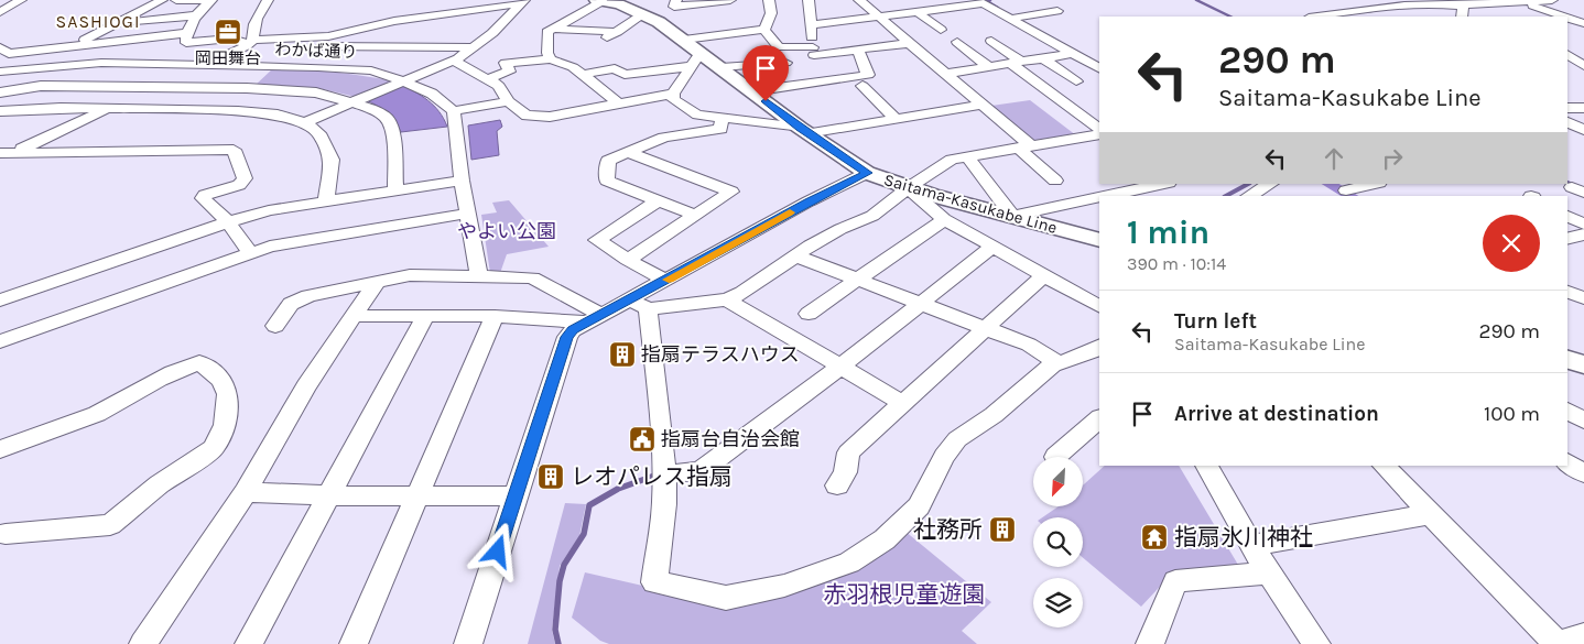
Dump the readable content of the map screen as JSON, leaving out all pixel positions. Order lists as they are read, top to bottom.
{
  "streets": {
    "main road": ["Saitama-Kasukabe Line"],
    "street": ["わかば通り"]
  },
  "districts": ["SASHIOGI"],
  "parks": ["やよい公園", "赤羽根児童遊園"],
  "places": {
    "office": ["岡田舞台"],
    "building": ["指扇テラスハウス", "レオパレス指扇", "社務所"],
    "public building": ["指扇台自治会館"],
    "temple": ["指扇氷川神社"]
  },
  "north": "bottom left",
  "page": {
    "turn": ["290 m", "Saitama-Kasukabe Line"],
    "heading": ["1 min", "390 m · 10:14"],
    "list": [
      {
        "name": "Turn left",
        "note": "Saitama-Kasukabe Line",
        "value": "290 m"
      },
      {
        "name": "Arrive at destination",
        "value": "100 m"
      }
    ]
  }
}
